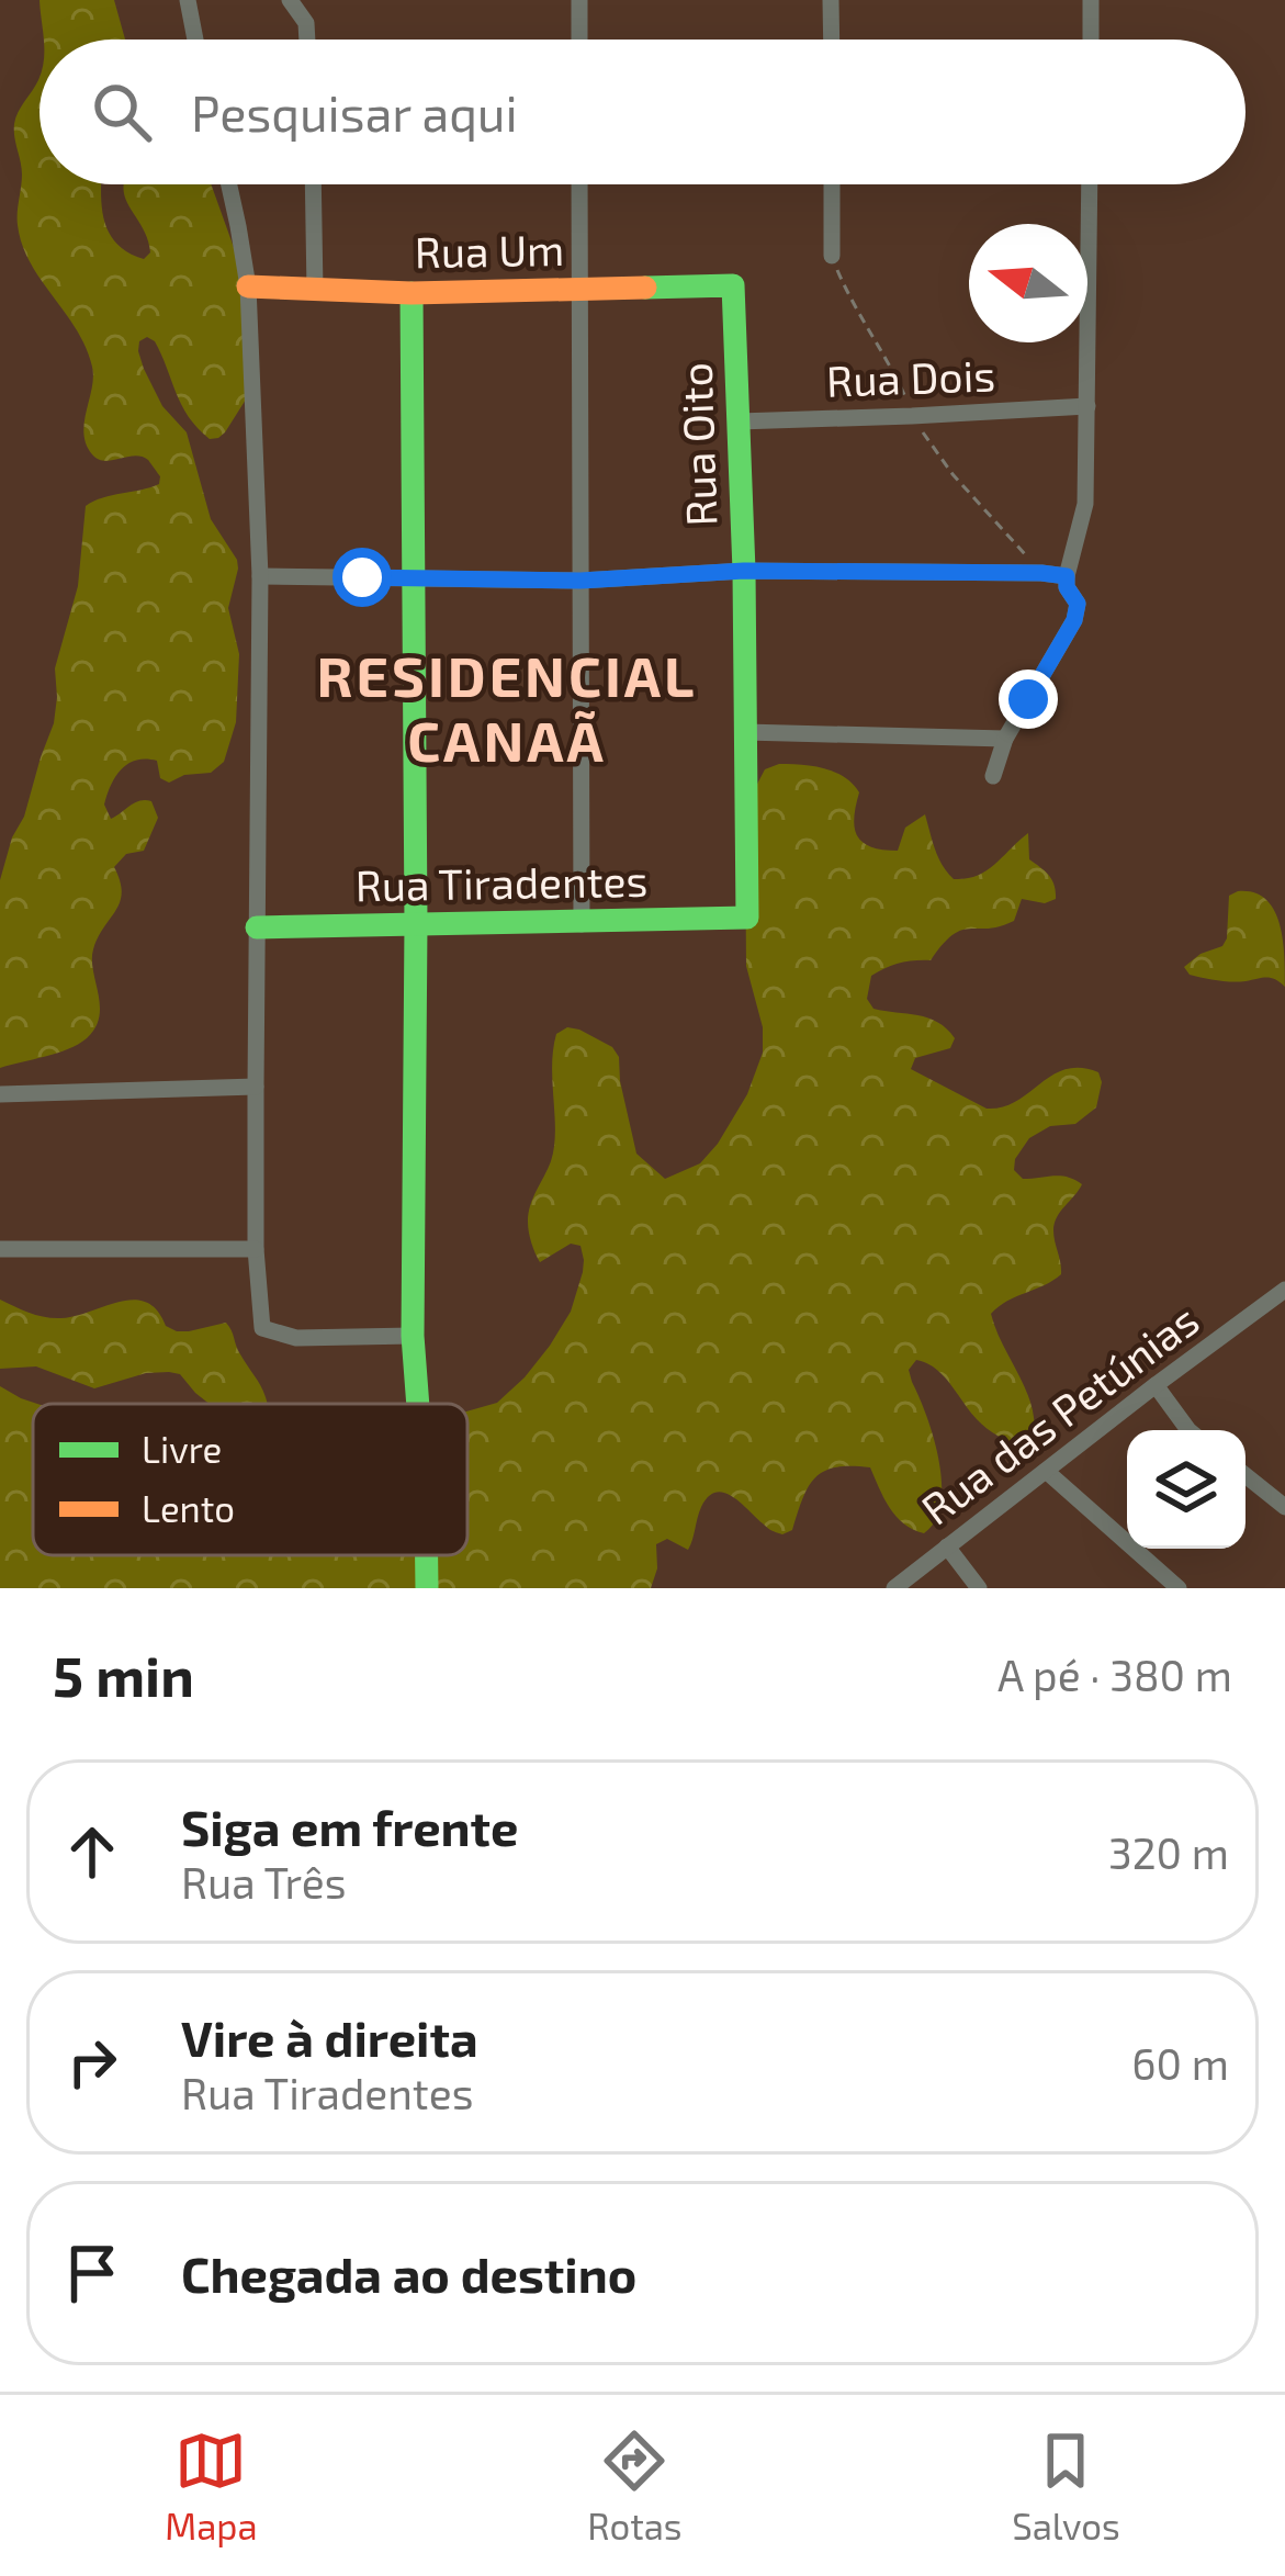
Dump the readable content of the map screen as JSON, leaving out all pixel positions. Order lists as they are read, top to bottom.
{
  "streets": {
    "street": [
      "Rua Um",
      "Rua Dois",
      "Rua Oito",
      "Rua Tiradentes",
      "Rua das Petúnias"
    ]
  },
  "crossings": [
    ["Rua Um", "Rua Oito"],
    ["Rua Dois", "Rua Oito"],
    ["Rua Oito", "Rua Tiradentes"]
  ],
  "districts": ["RESIDENCIAL CANAÃ"],
  "legend": ["Livre", "Lento"],
  "north": "left",
  "page": {
    "search": "Pesquisar aqui",
    "heading": ["5 min", "A pé · 380 m"],
    "list": [
      ["Siga em frente", "Rua Três", "320 m"],
      ["Vire à direita", "Rua Tiradentes", "60 m"],
      "Chegada ao destino"
    ],
    "nav": ["Mapa", "Rotas", "Salvos"]
  }
}
